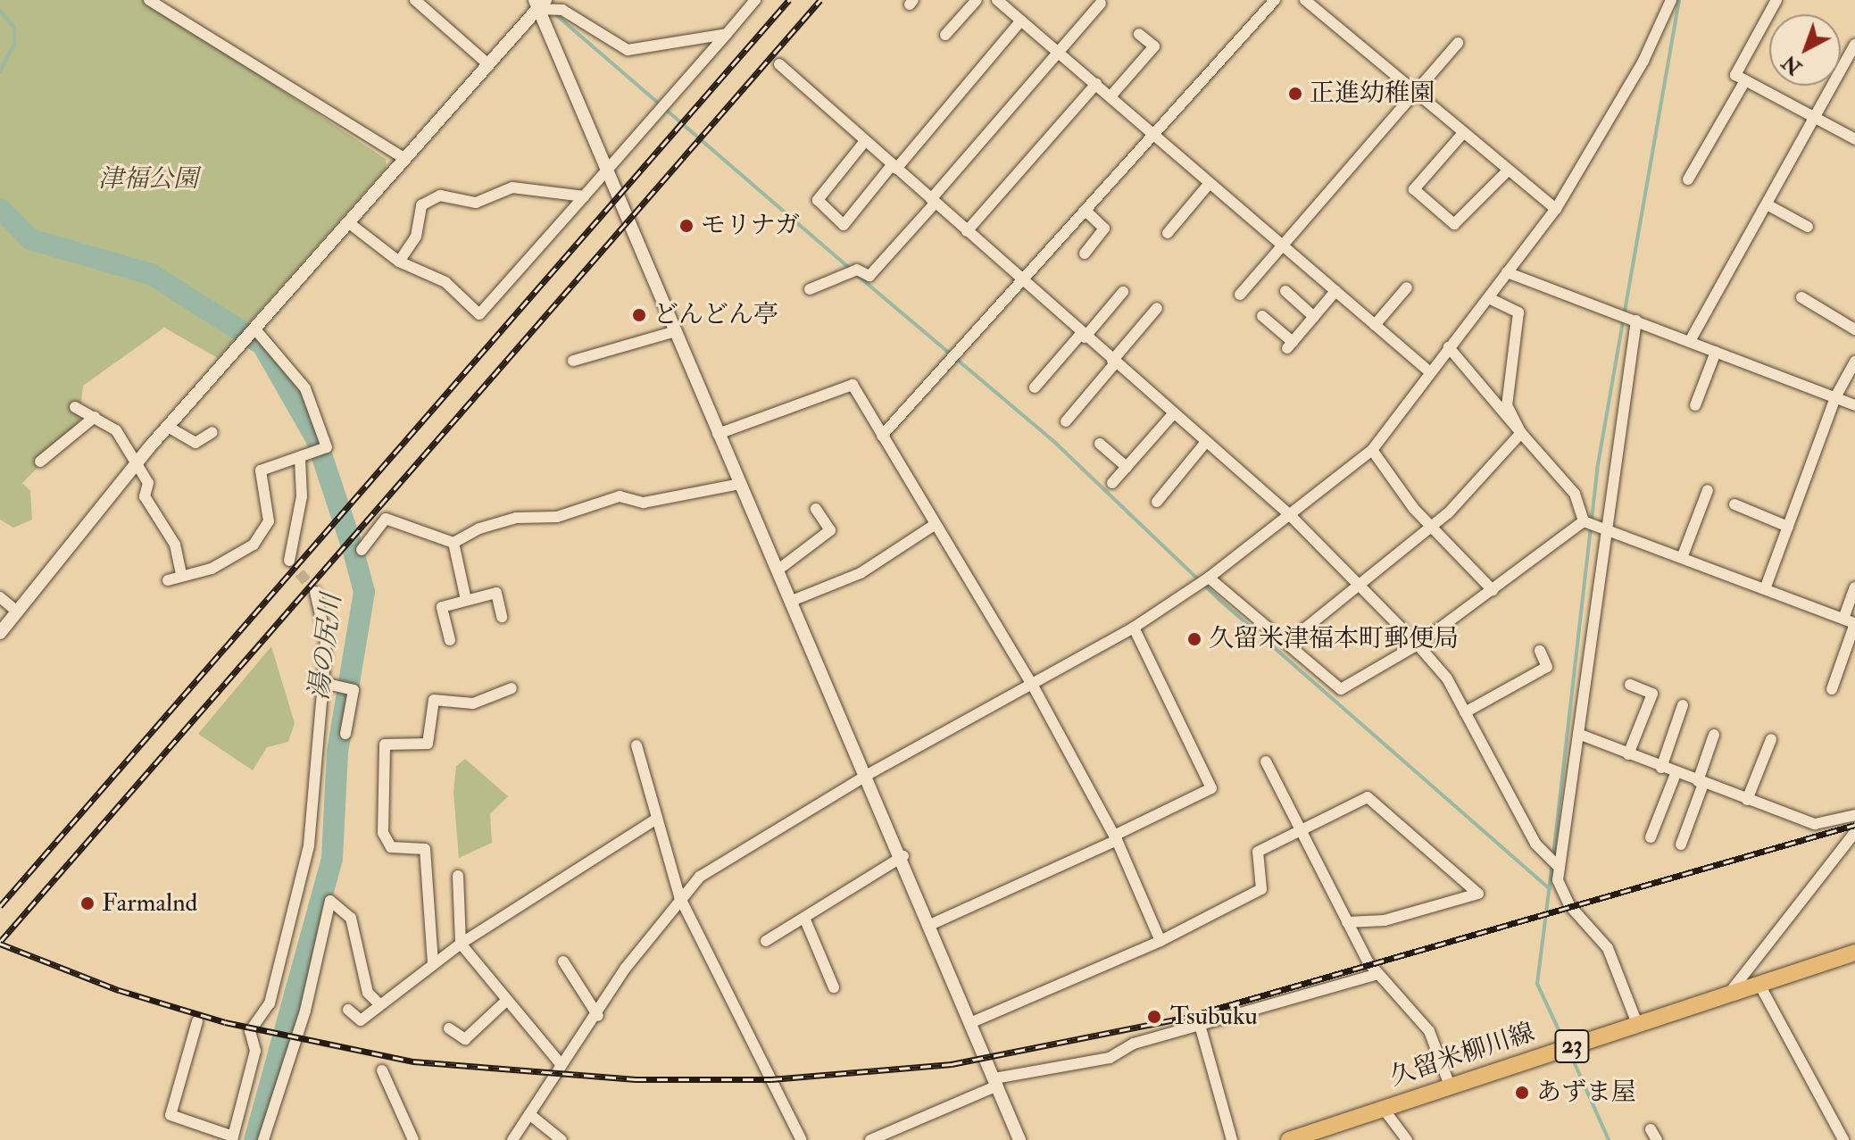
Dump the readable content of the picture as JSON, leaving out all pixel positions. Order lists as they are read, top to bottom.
{
  "streets": {
    "main road": ["23", "久留米柳川線"]
  },
  "water": ["湯の尻川"],
  "parks": ["津福公園"],
  "places": [
    "正進幼稚園",
    "モリナガ",
    "どんどん亭",
    "久留米津福本町郵便局",
    "Farmalnd",
    "Tsubuku",
    "あずま屋"
  ],
  "north": "bottom left"
}
